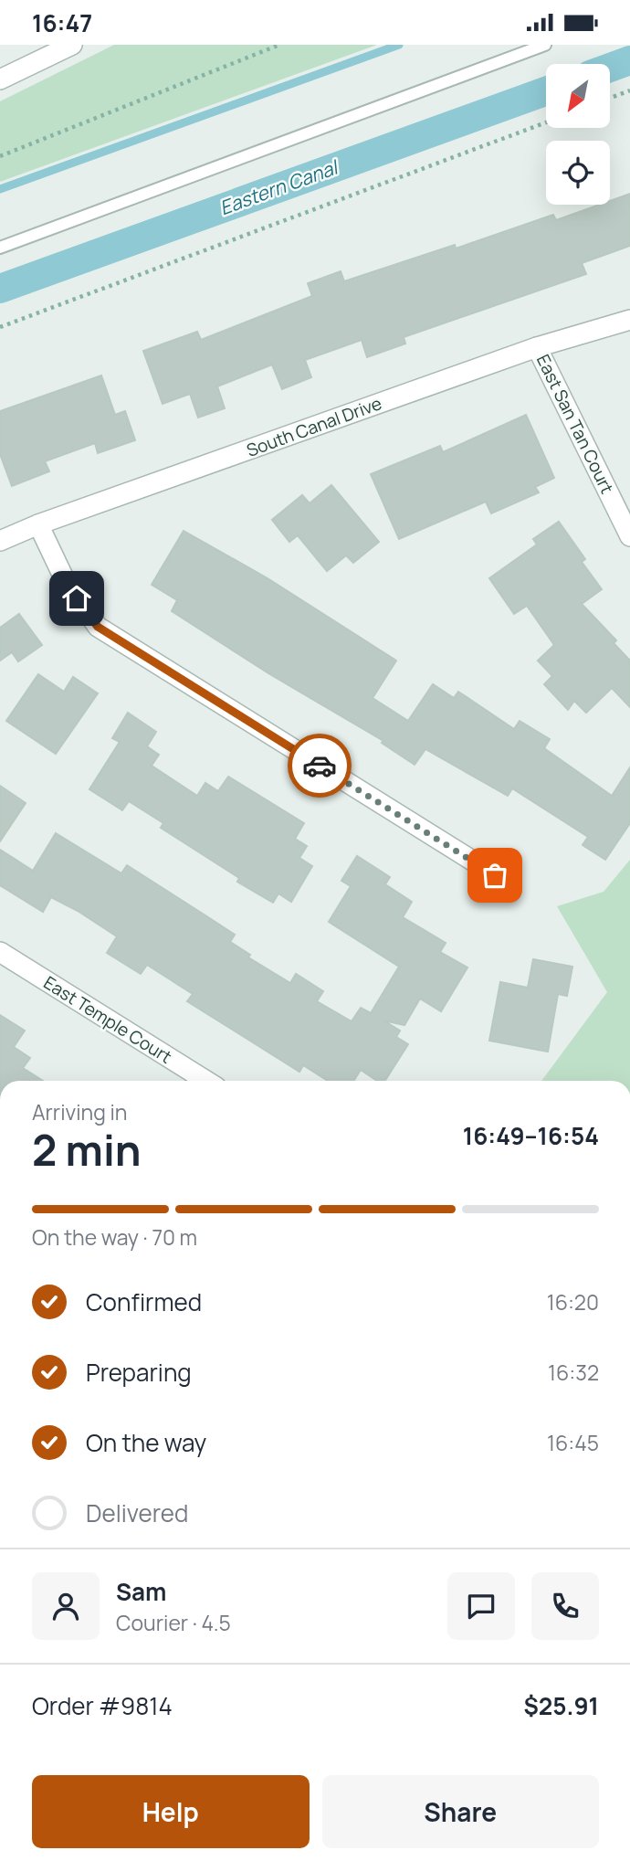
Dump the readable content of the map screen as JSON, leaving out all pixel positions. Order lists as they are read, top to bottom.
{
  "streets": {
    "street": ["East San Tan Court", "South Canal Drive", "East Temple Court"]
  },
  "crossings": [
    ["East San Tan Court", "South Canal Drive"]
  ],
  "water": ["Eastern Canal"],
  "north": "bottom left",
  "page": {
    "status": "16:47",
    "heading": ["2 min", "Arriving in", "16:49–16:54"],
    "panel": [
      "Sam",
      "Courier · 4.5",
      "Order #9814",
      "$25.91"
    ],
    "bar": "On the way · 70 m",
    "list": [
      ["Confirmed", "16:20"],
      ["Preparing", "16:32"],
      ["On the way", "16:45"],
      "Delivered"
    ],
    "buttons": ["Help", "Share"]
  }
}
